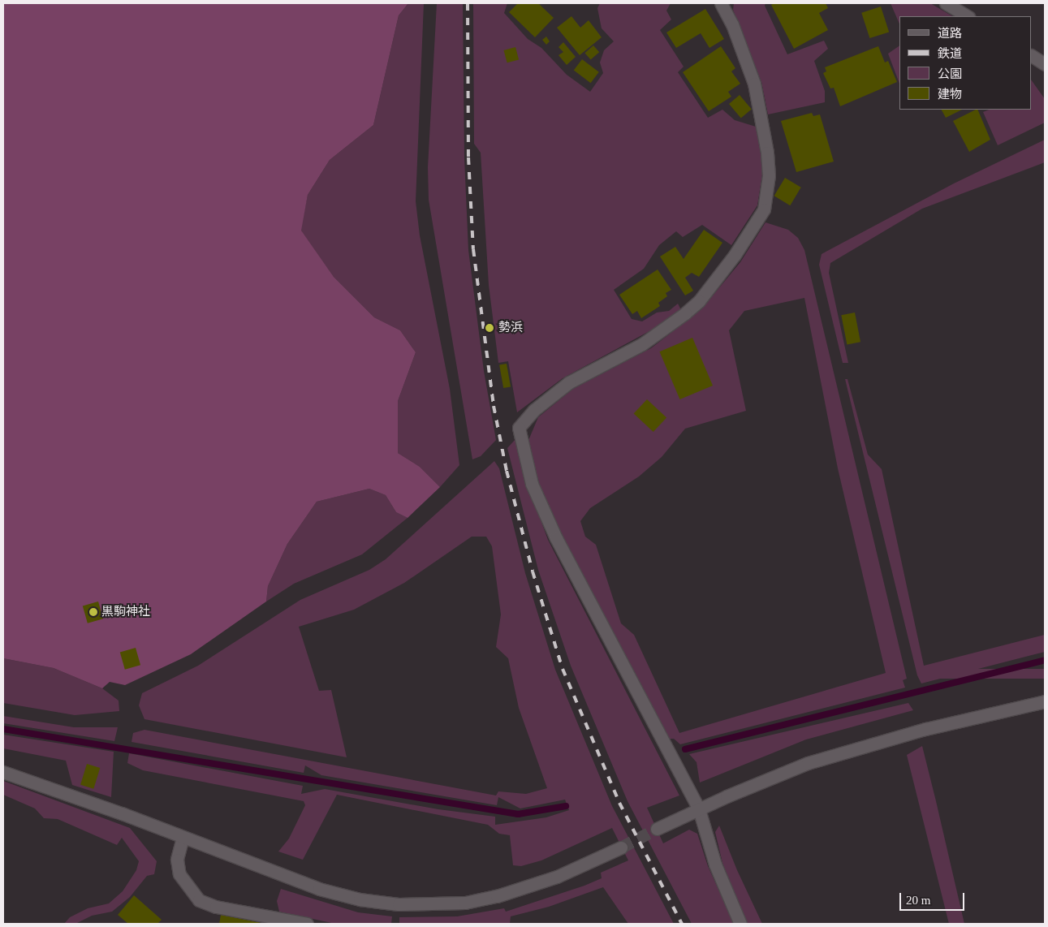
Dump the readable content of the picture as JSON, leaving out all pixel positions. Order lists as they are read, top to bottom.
{
  "places": ["勢浜", "黒駒神社"],
  "legend": [
    "道路",
    "鉄道",
    "公園",
    "建物"
  ],
  "scale_bar": "20 m"
}
